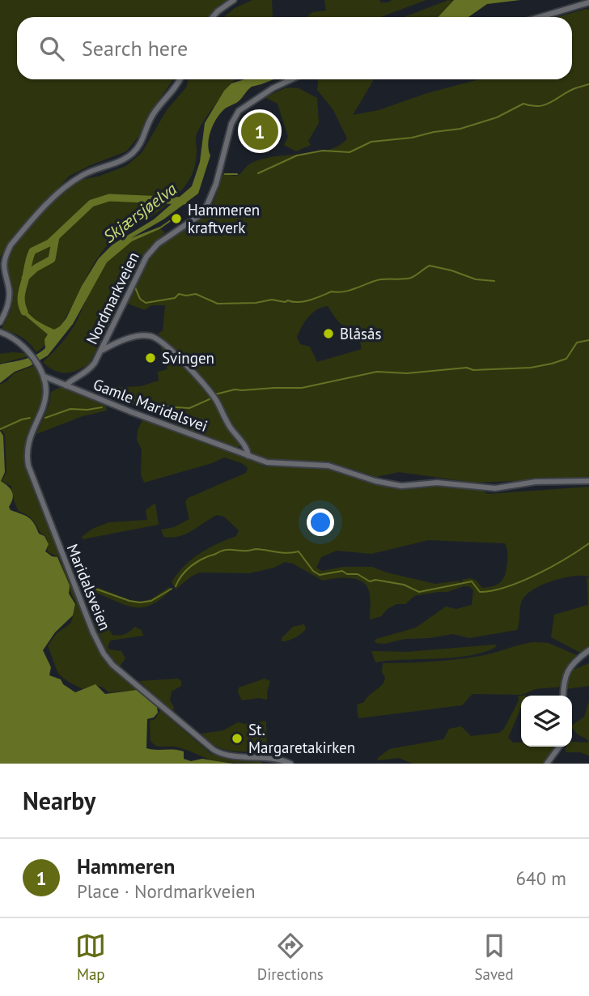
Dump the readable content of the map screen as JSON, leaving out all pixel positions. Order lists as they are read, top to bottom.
{
  "streets": {
    "street": ["Nordmarkveien", "Gamle Maridalsvei", "Maridalsveien"]
  },
  "crossings": [
    ["Nordmarkveien", "Gamle Maridalsvei"],
    ["Gamle Maridalsvei", "Maridalsveien"]
  ],
  "water": ["Skjærsjøelva"],
  "places": [
    "Hammeren kraftverk",
    "Blåsås",
    "Svingen",
    "St. Margaretakirken"
  ],
  "page": {
    "search": "Search here",
    "pins": "1",
    "heading": "Nearby",
    "list": [
      {
        "mark": "1",
        "name": "Hammeren",
        "note": "Place · Nordmarkveien",
        "value": "640 m"
      }
    ],
    "nav": ["Map", "Directions", "Saved"]
  }
}
